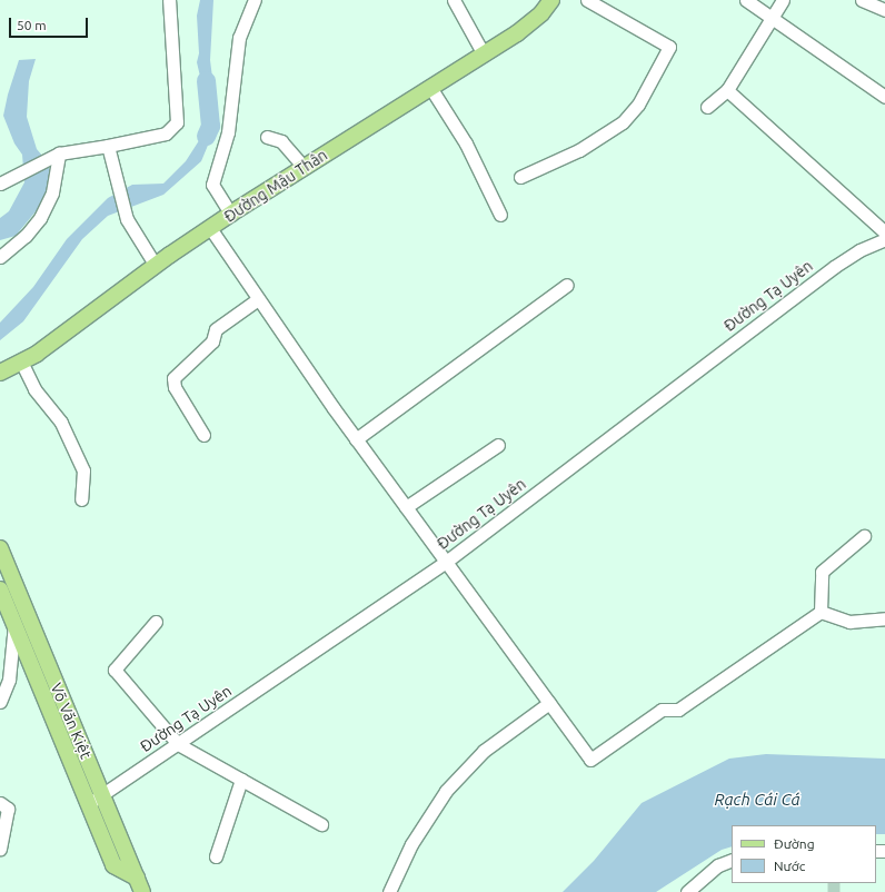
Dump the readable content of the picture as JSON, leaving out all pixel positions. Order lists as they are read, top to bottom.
{
  "streets": {
    "main road": ["Đường Mậu Thân", "Võ Văn Kiệt"],
    "street": ["Đường Tạ Uyên"]
  },
  "crossings": [
    ["Đường Tạ Uyên", "Võ Văn Kiệt"]
  ],
  "water": ["Rạch Cái Cá"],
  "legend": ["Đường", "Nước"],
  "scale_bar": "50 m"
}
